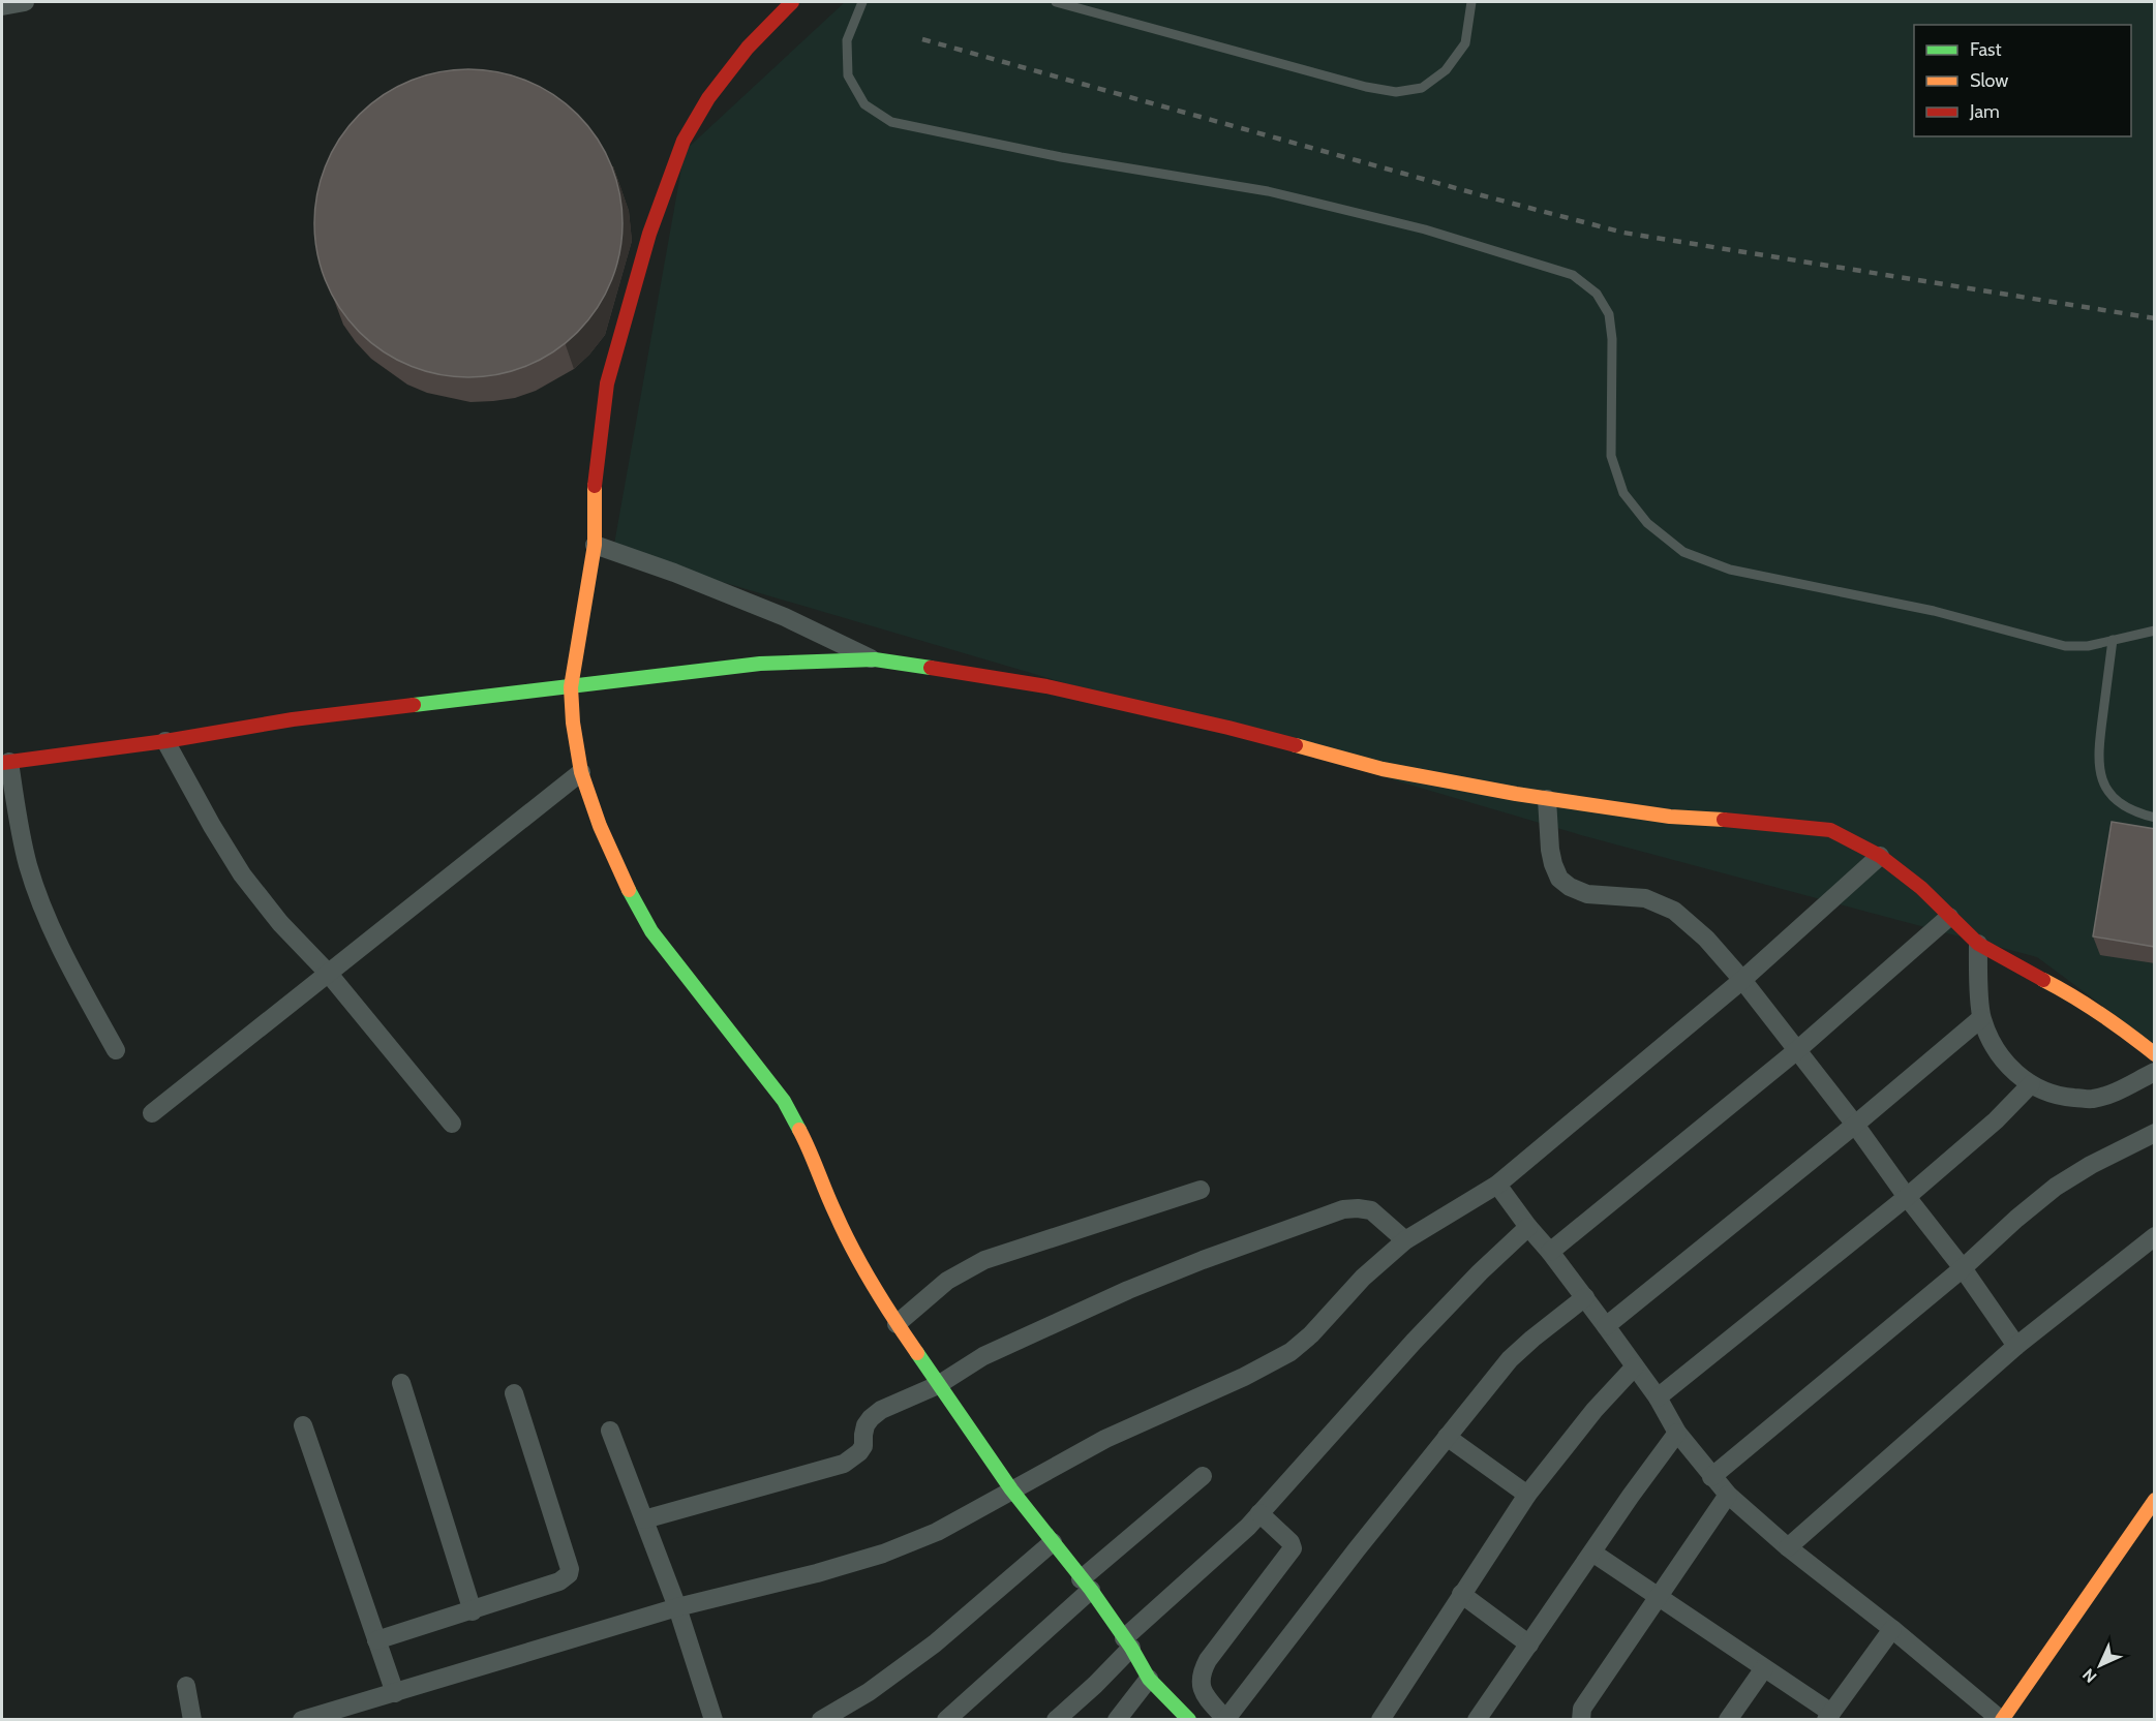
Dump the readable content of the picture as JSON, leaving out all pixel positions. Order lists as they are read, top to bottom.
{
  "legend": ["Fast", "Slow", "Jam"],
  "north": "bottom left"
}
